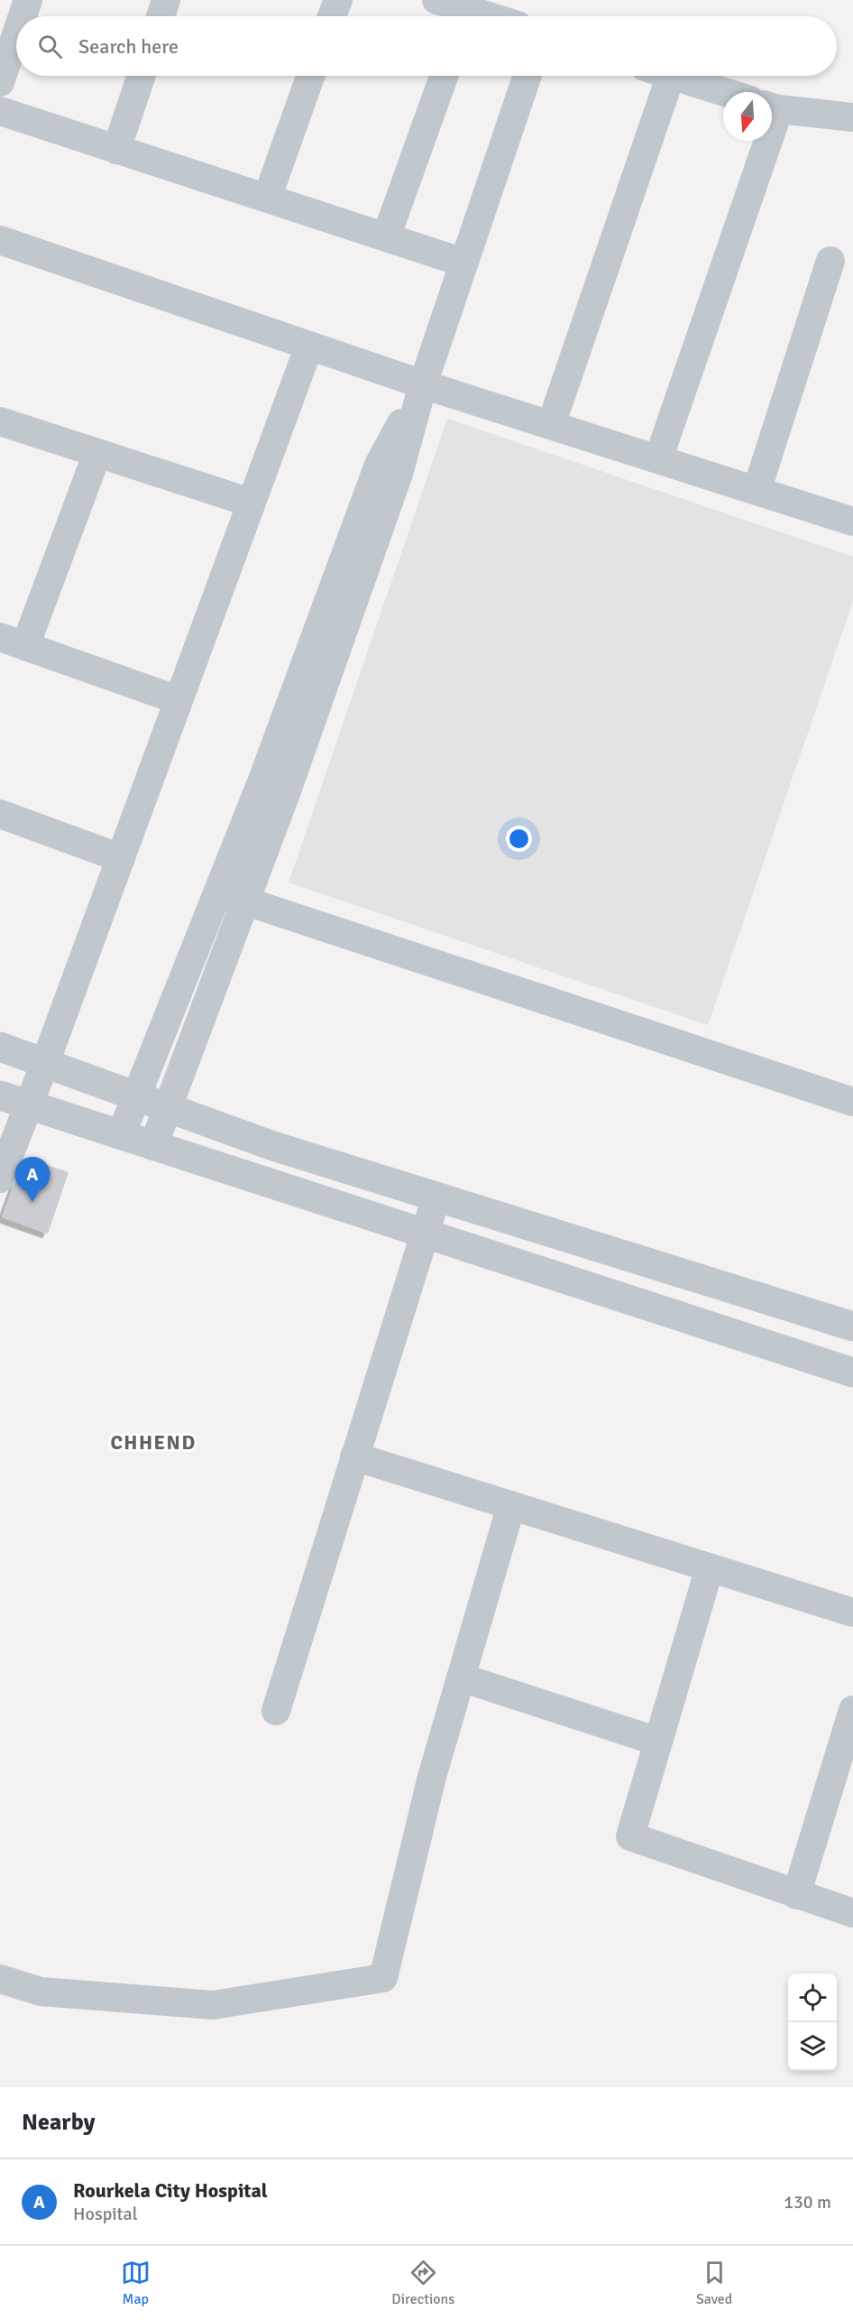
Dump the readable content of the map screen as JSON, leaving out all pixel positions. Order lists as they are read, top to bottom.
{
  "districts": ["CHHEND"],
  "north": "bottom",
  "page": {
    "search": "Search here",
    "pins": "A",
    "heading": "Nearby",
    "list": [
      {
        "mark": "A",
        "name": "Rourkela City Hospital",
        "note": "Hospital",
        "value": "130 m"
      }
    ],
    "nav": ["Map", "Directions", "Saved"]
  }
}
